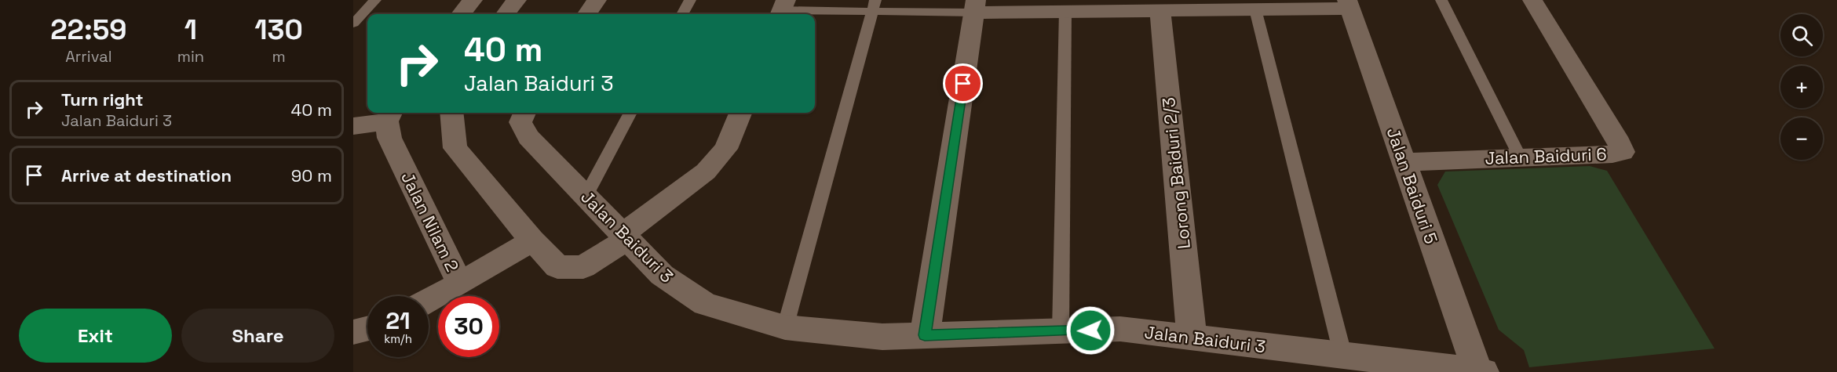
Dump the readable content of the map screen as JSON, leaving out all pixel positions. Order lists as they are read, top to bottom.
{
  "streets": {
    "street": [
      "Jalan Baiduri 6",
      "Lorong Baiduri 2/3",
      "Jalan Baiduri 5",
      "Jalan Nilam 2",
      "Jalan Baiduri 3"
    ]
  },
  "crossings": [
    ["Jalan Baiduri 6", "Jalan Baiduri 5"],
    ["Lorong Baiduri 2/3", "Jalan Baiduri 3"],
    ["Jalan Baiduri 5", "Jalan Baiduri 3"]
  ],
  "page": {
    "eta": [
      "22:59",
      "Arrival",
      "1",
      "min",
      "130",
      "m"
    ],
    "map_buttons": ["+", "−"],
    "turn": ["40 m", "Jalan Baiduri 3"],
    "list": [
      {
        "name": "Turn right",
        "note": "Jalan Baiduri 3",
        "value": "40 m"
      },
      {
        "name": "Arrive at destination",
        "value": "90 m"
      }
    ],
    "speed": "21 km/h",
    "limit": "30",
    "buttons": ["Exit", "Share"]
  }
}
